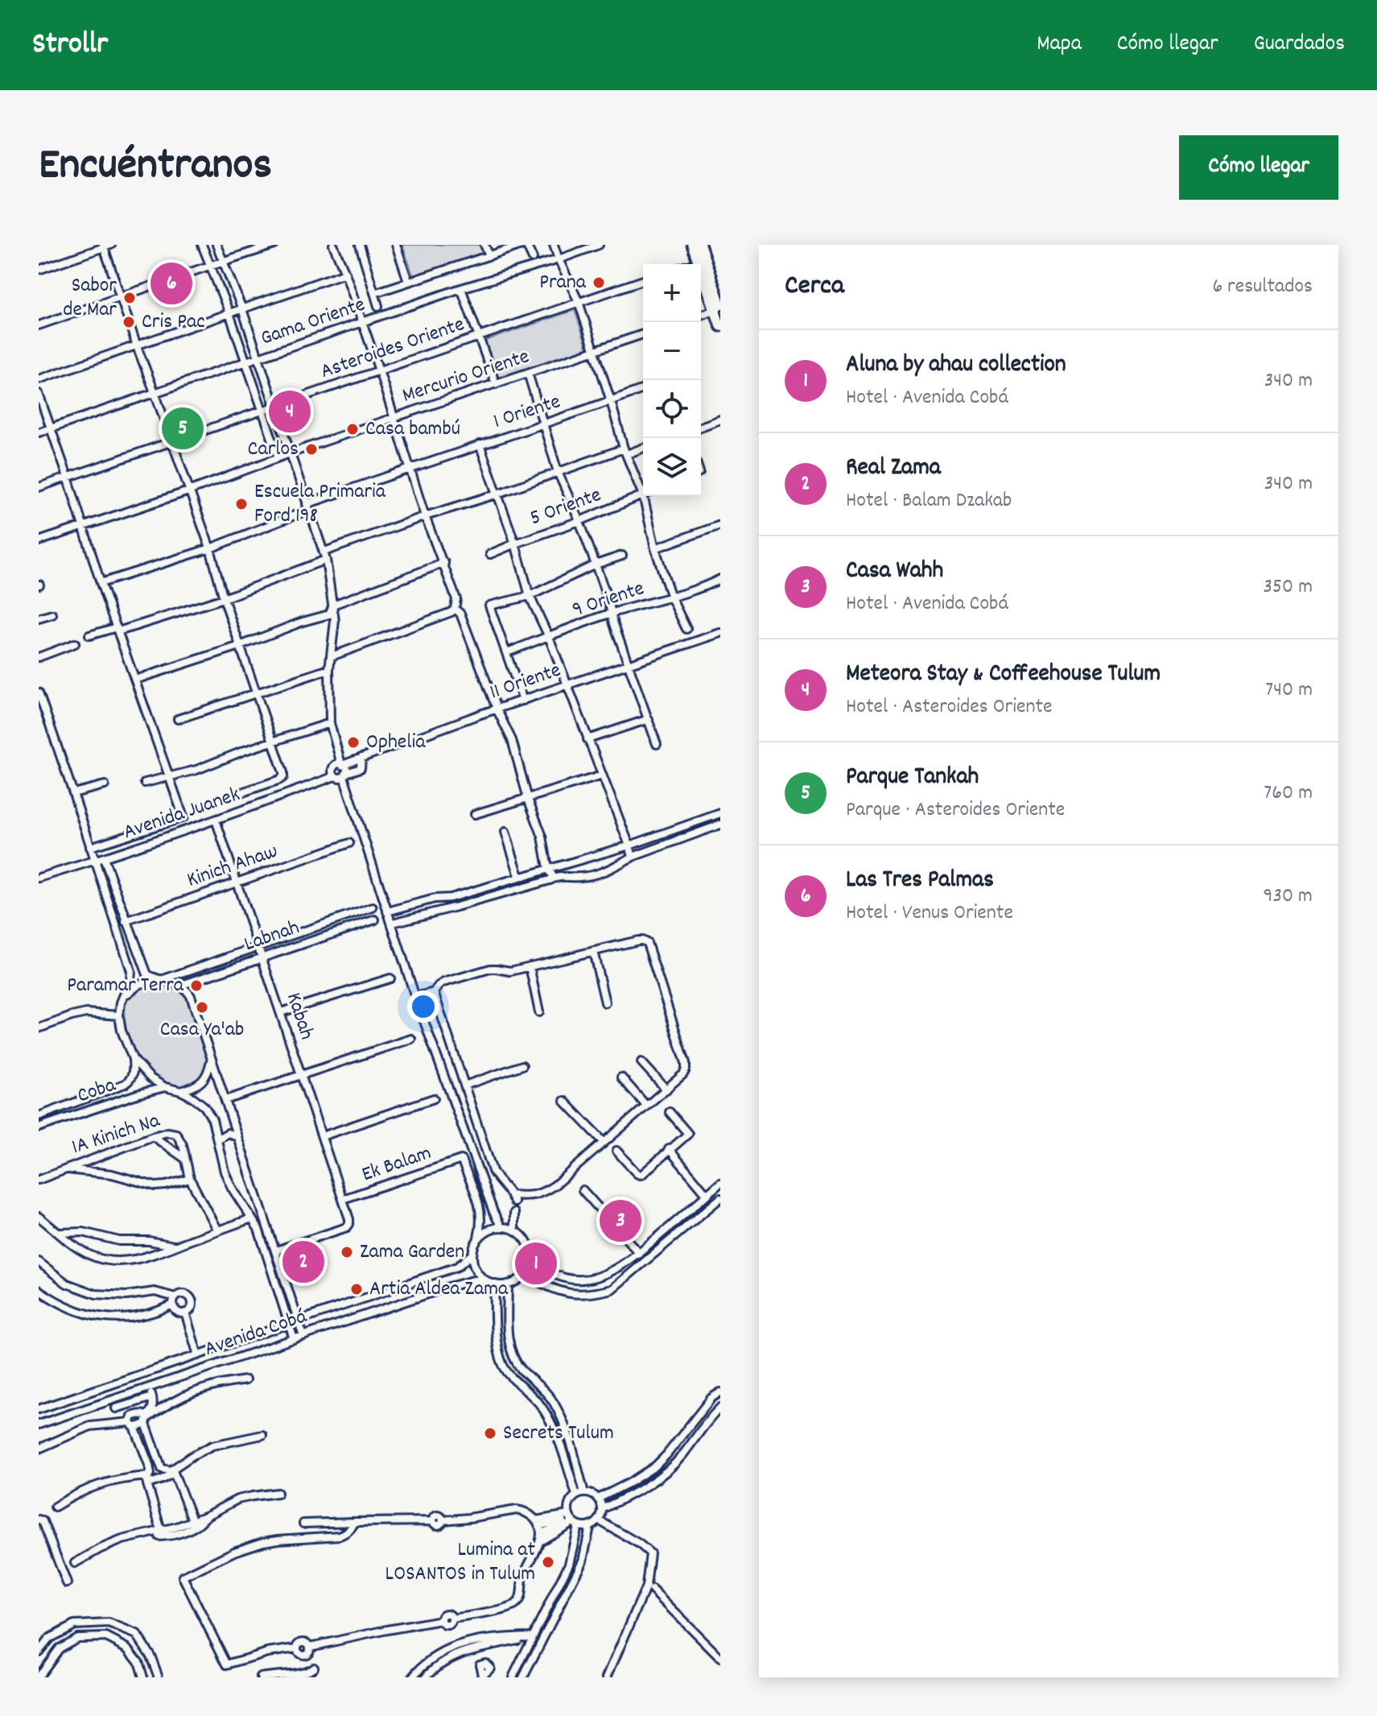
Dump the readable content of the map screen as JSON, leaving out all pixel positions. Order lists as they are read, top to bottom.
{
  "streets": {
    "street": [
      "Gama Oriente",
      "Asteroides Oriente",
      "Mercurio Oriente",
      "1 Oriente",
      "5 Oriente",
      "9 Oriente",
      "11 Oriente",
      "Avenida Juanek",
      "Kinich Ahaw",
      "Labnah",
      "Kabah",
      "Coba",
      "1A Kinich Na",
      "Ek Balam",
      "Avenida Cobá"
    ]
  },
  "crossings": [
    ["11 Oriente", "Avenida Juanek"],
    ["Avenida Juanek", "Kabah"],
    ["Kinich Ahaw", "Kabah"],
    ["Labnah", "Kabah"],
    ["Labnah", "Coba"],
    ["Kabah", "Ek Balam"],
    ["Ek Balam", "Avenida Cobá"]
  ],
  "places": [
    "Prana",
    "Sabor de Mar",
    "Cris Pac",
    "Casa bambú",
    "Carlos",
    "Escuela Primaria Ford 198",
    "Ophelia",
    "Paramar Terra",
    "Casa Ya'ab",
    "Zama Garden",
    "Artia Aldea Zama",
    "Secrets Tulum",
    "Lumina at LOSANTOS in Tulum"
  ],
  "page": {
    "header": "Strollr",
    "nav": ["Mapa", "Cómo llegar", "Guardados"],
    "title": "Encuéntranos",
    "buttons": "Cómo llegar",
    "heading": ["Cerca", "6 resultados"],
    "pins": [
      "6",
      "4",
      "5",
      "3",
      "2",
      "1"
    ],
    "map_buttons": ["+", "−"],
    "list": [
      {
        "mark": "1",
        "name": "Aluna by ahau collection",
        "note": "Hotel · Avenida Cobá",
        "value": "340 m"
      },
      {
        "mark": "2",
        "name": "Real Zama",
        "note": "Hotel · Balam Dzakab",
        "value": "340 m"
      },
      {
        "mark": "3",
        "name": "Casa Wahh",
        "note": "Hotel · Avenida Cobá",
        "value": "350 m"
      },
      {
        "mark": "4",
        "name": "Meteora Stay & Coffeehouse Tulum",
        "note": "Hotel · Asteroides Oriente",
        "value": "740 m"
      },
      {
        "mark": "5",
        "name": "Parque Tankah",
        "note": "Parque · Asteroides Oriente",
        "value": "760 m"
      },
      {
        "mark": "6",
        "name": "Las Tres Palmas",
        "note": "Hotel · Venus Oriente",
        "value": "930 m"
      }
    ]
  }
}
